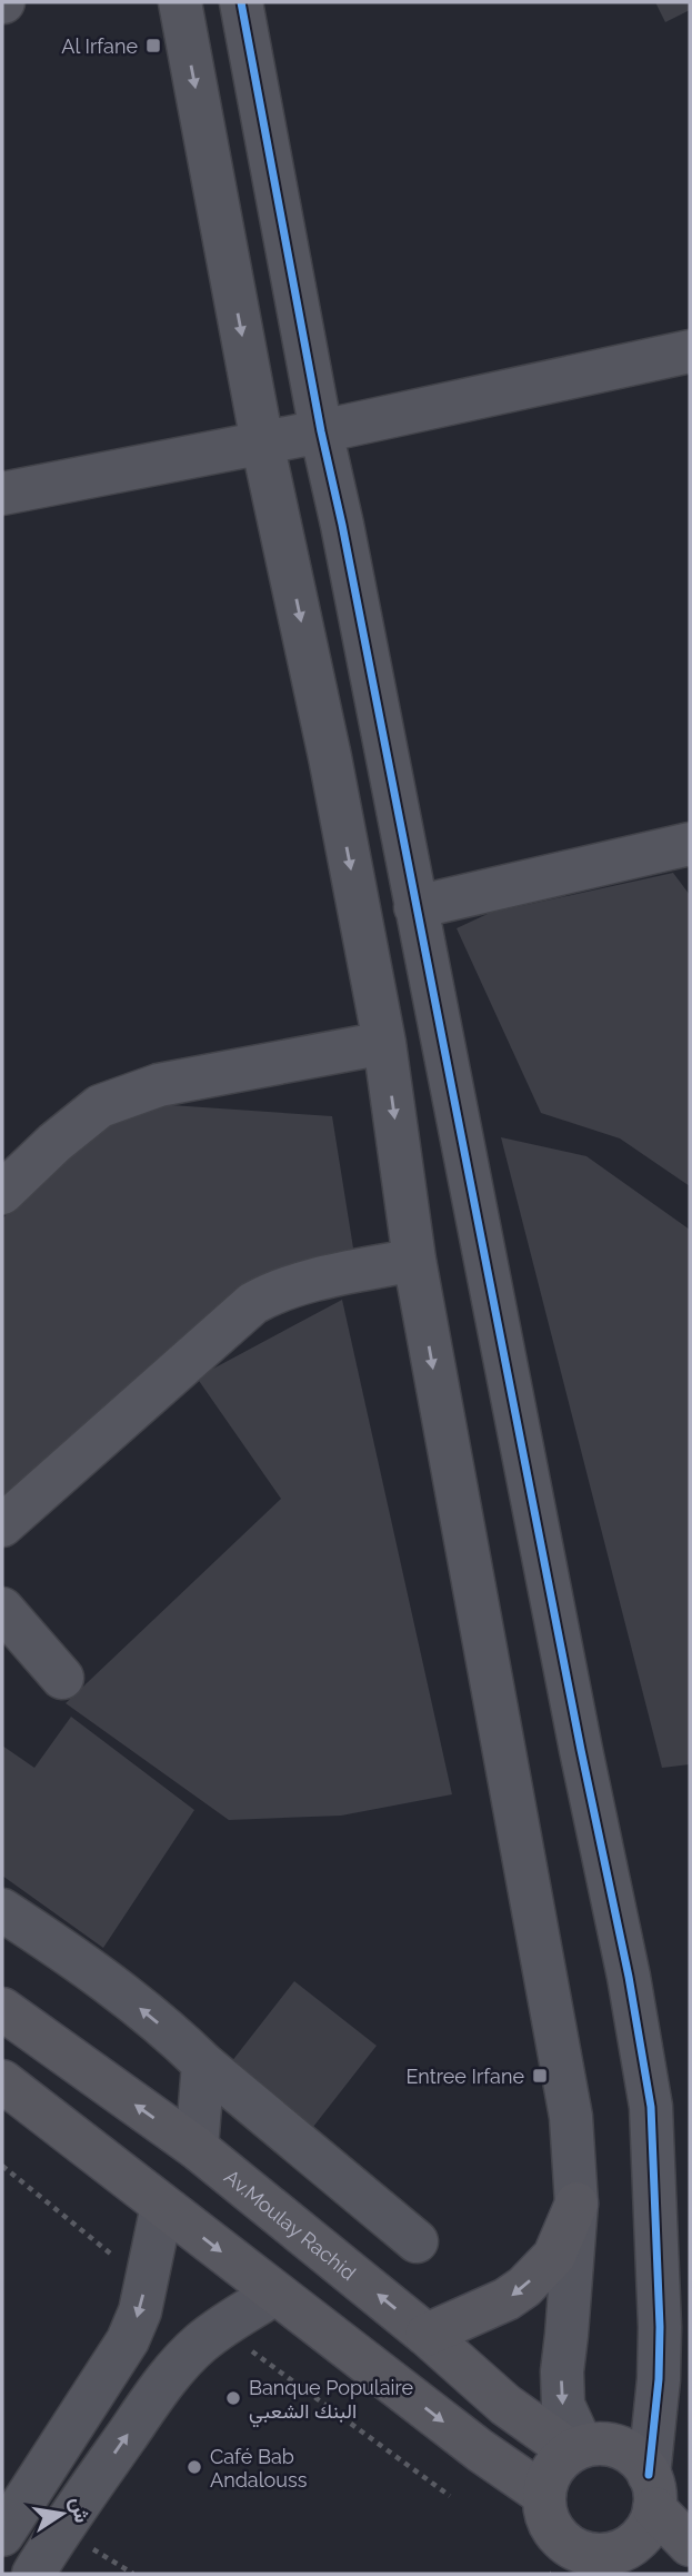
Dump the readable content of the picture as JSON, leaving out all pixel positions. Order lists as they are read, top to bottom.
{
  "streets": {
    "main road": ["Av.Moulay Rachid"]
  },
  "places": {
    "transit": ["Al Irfane", "Entree Irfane"],
    "other": ["Banque Populaire البنك الشعبي", "Café Bab Andalouss"]
  },
  "north": "right"
}
